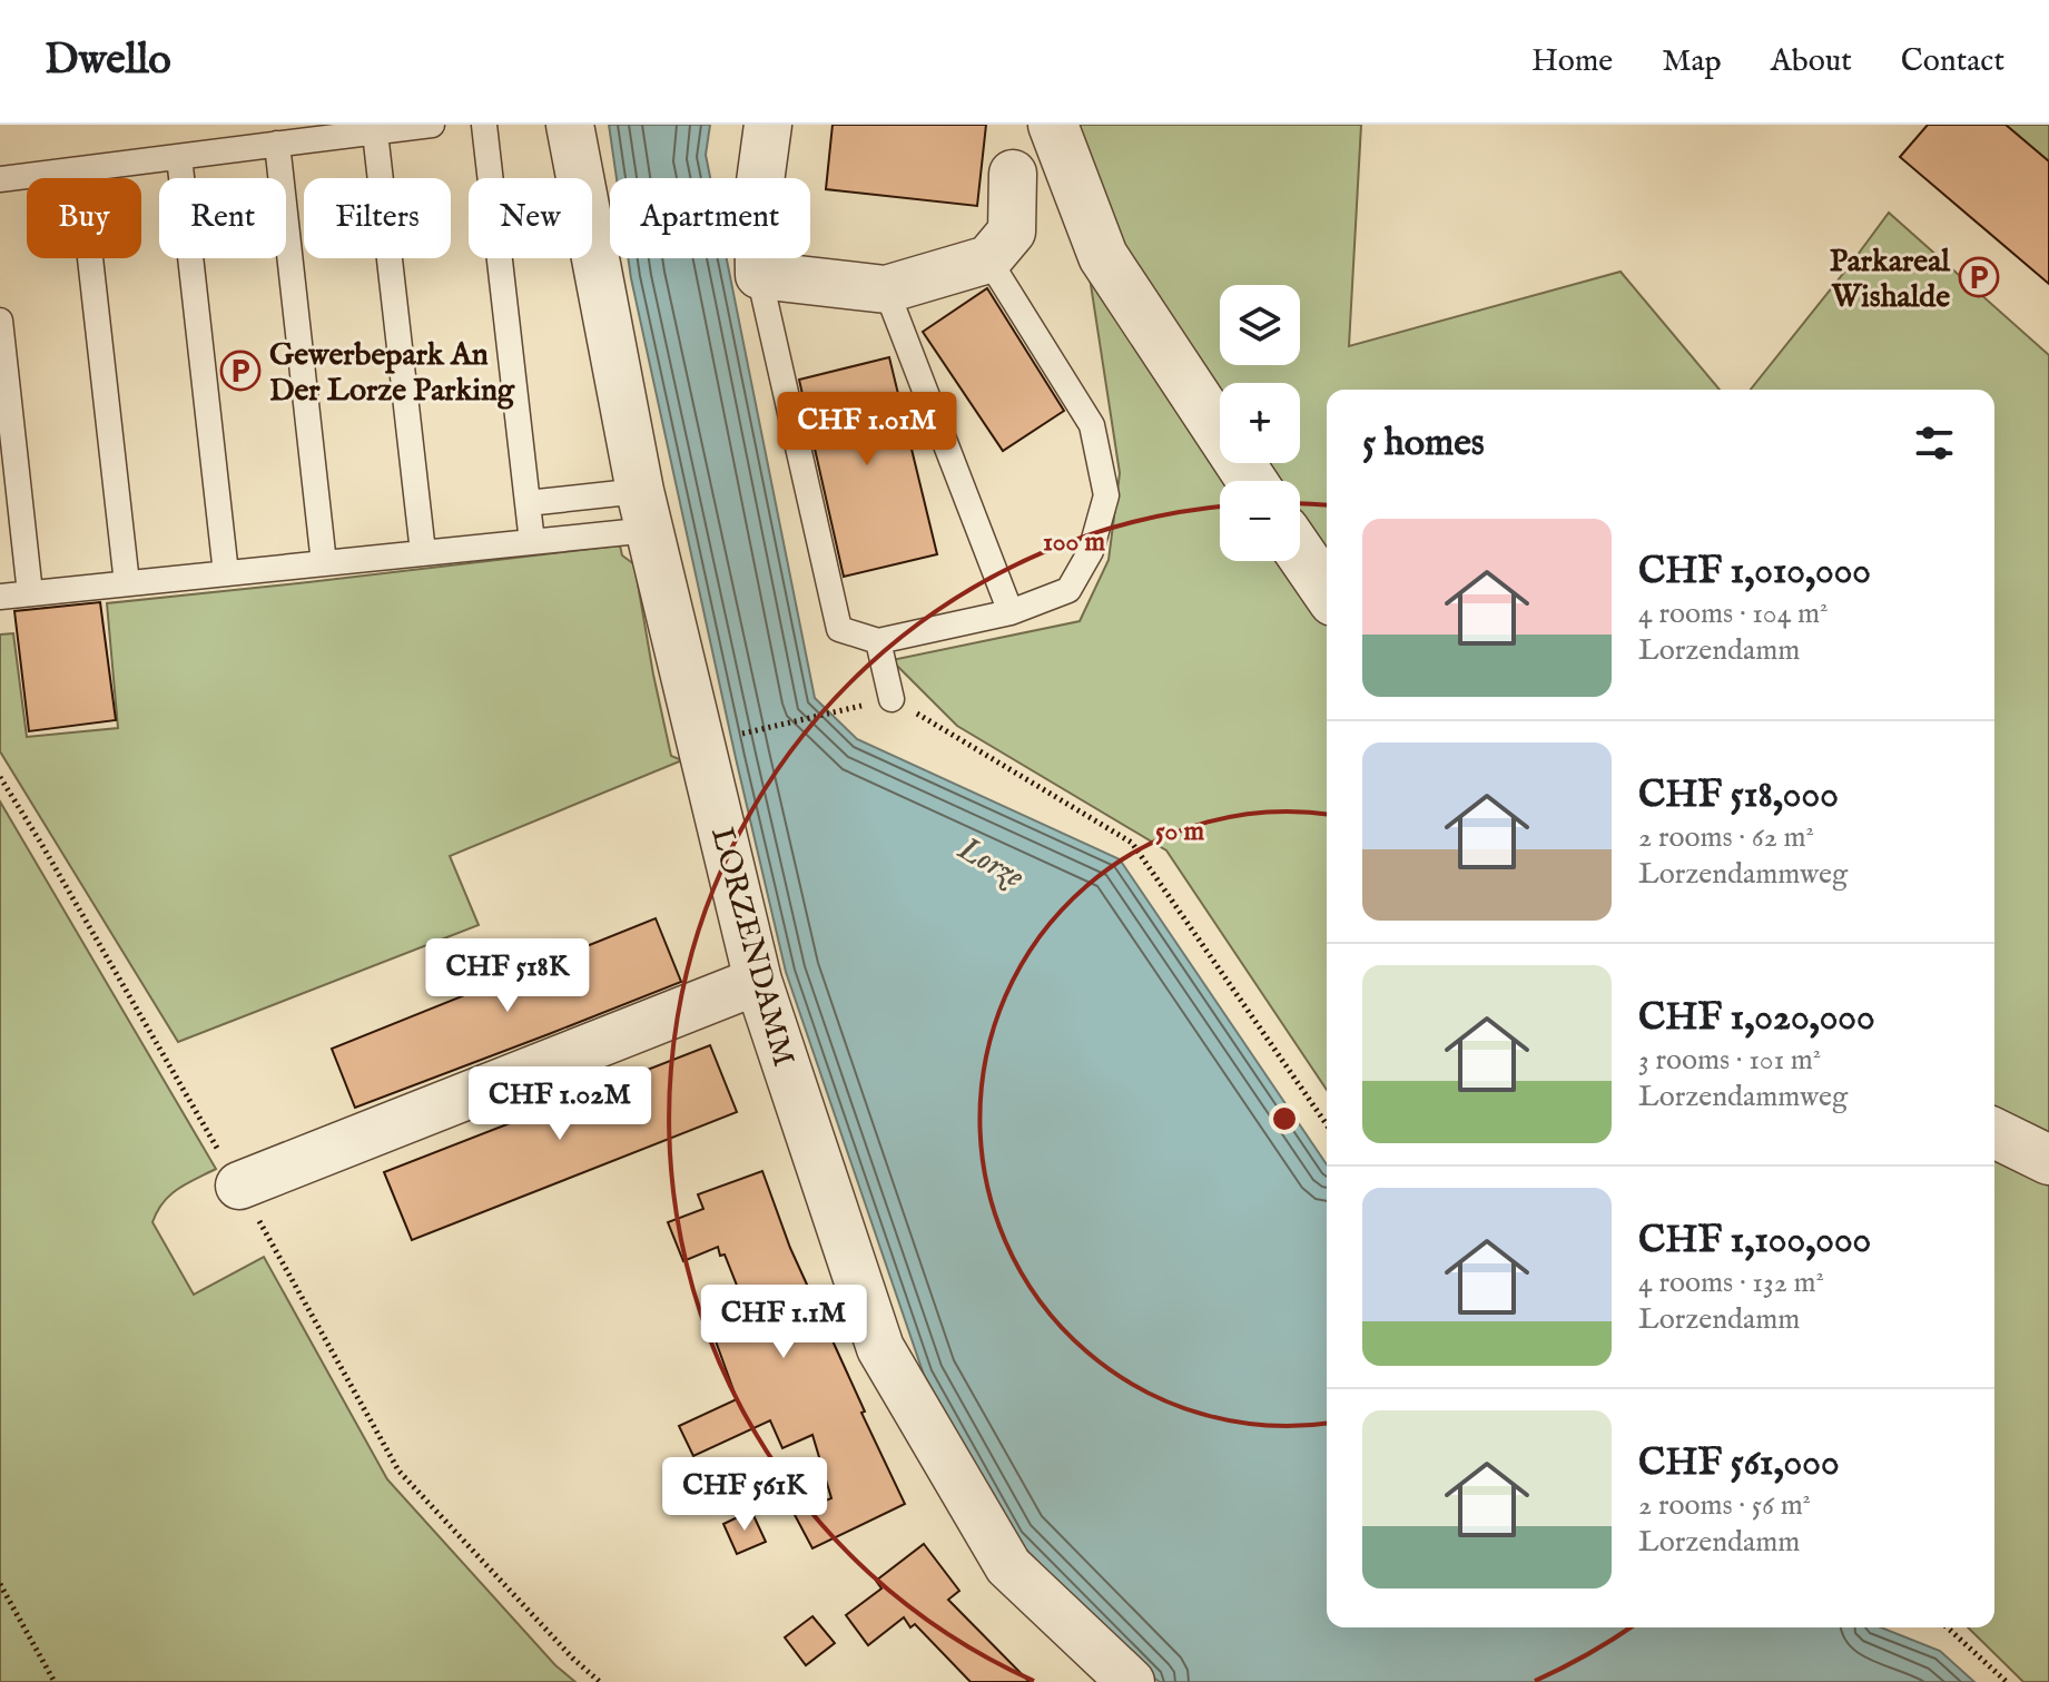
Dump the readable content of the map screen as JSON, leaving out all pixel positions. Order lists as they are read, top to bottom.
{
  "streets": {
    "street": ["LORZENDAMM"]
  },
  "water": ["Lorze"],
  "places": {
    "parking": ["Parkareal Wishalde", "Gewerbepark An Der Lorze Parking"]
  },
  "page": {
    "header": "Dwello",
    "nav": [
      "Home",
      "Map",
      "About",
      "Contact"
    ],
    "chip": [
      "Buy",
      "Rent",
      "Filters",
      "New",
      "Apartment"
    ],
    "map_buttons": ["+", "−"],
    "heading": "5 homes",
    "price": [
      "CHF 1.01M",
      "CHF 518K",
      "CHF 1.02M",
      "CHF 1.1M",
      "CHF 561K"
    ],
    "list": [
      {
        "name": "CHF 1,010,000",
        "note": "4 rooms · 104 m² · Lorzendamm"
      },
      {
        "name": "CHF 518,000",
        "note": "2 rooms · 62 m² · Lorzendammweg"
      },
      {
        "name": "CHF 1,020,000",
        "note": "3 rooms · 101 m² · Lorzendammweg"
      },
      {
        "name": "CHF 1,100,000",
        "note": "4 rooms · 132 m² · Lorzendamm"
      },
      {
        "name": "CHF 561,000",
        "note": "2 rooms · 56 m² · Lorzendamm"
      }
    ]
  },
  "rings": ["100 m", "50 m"]
}
